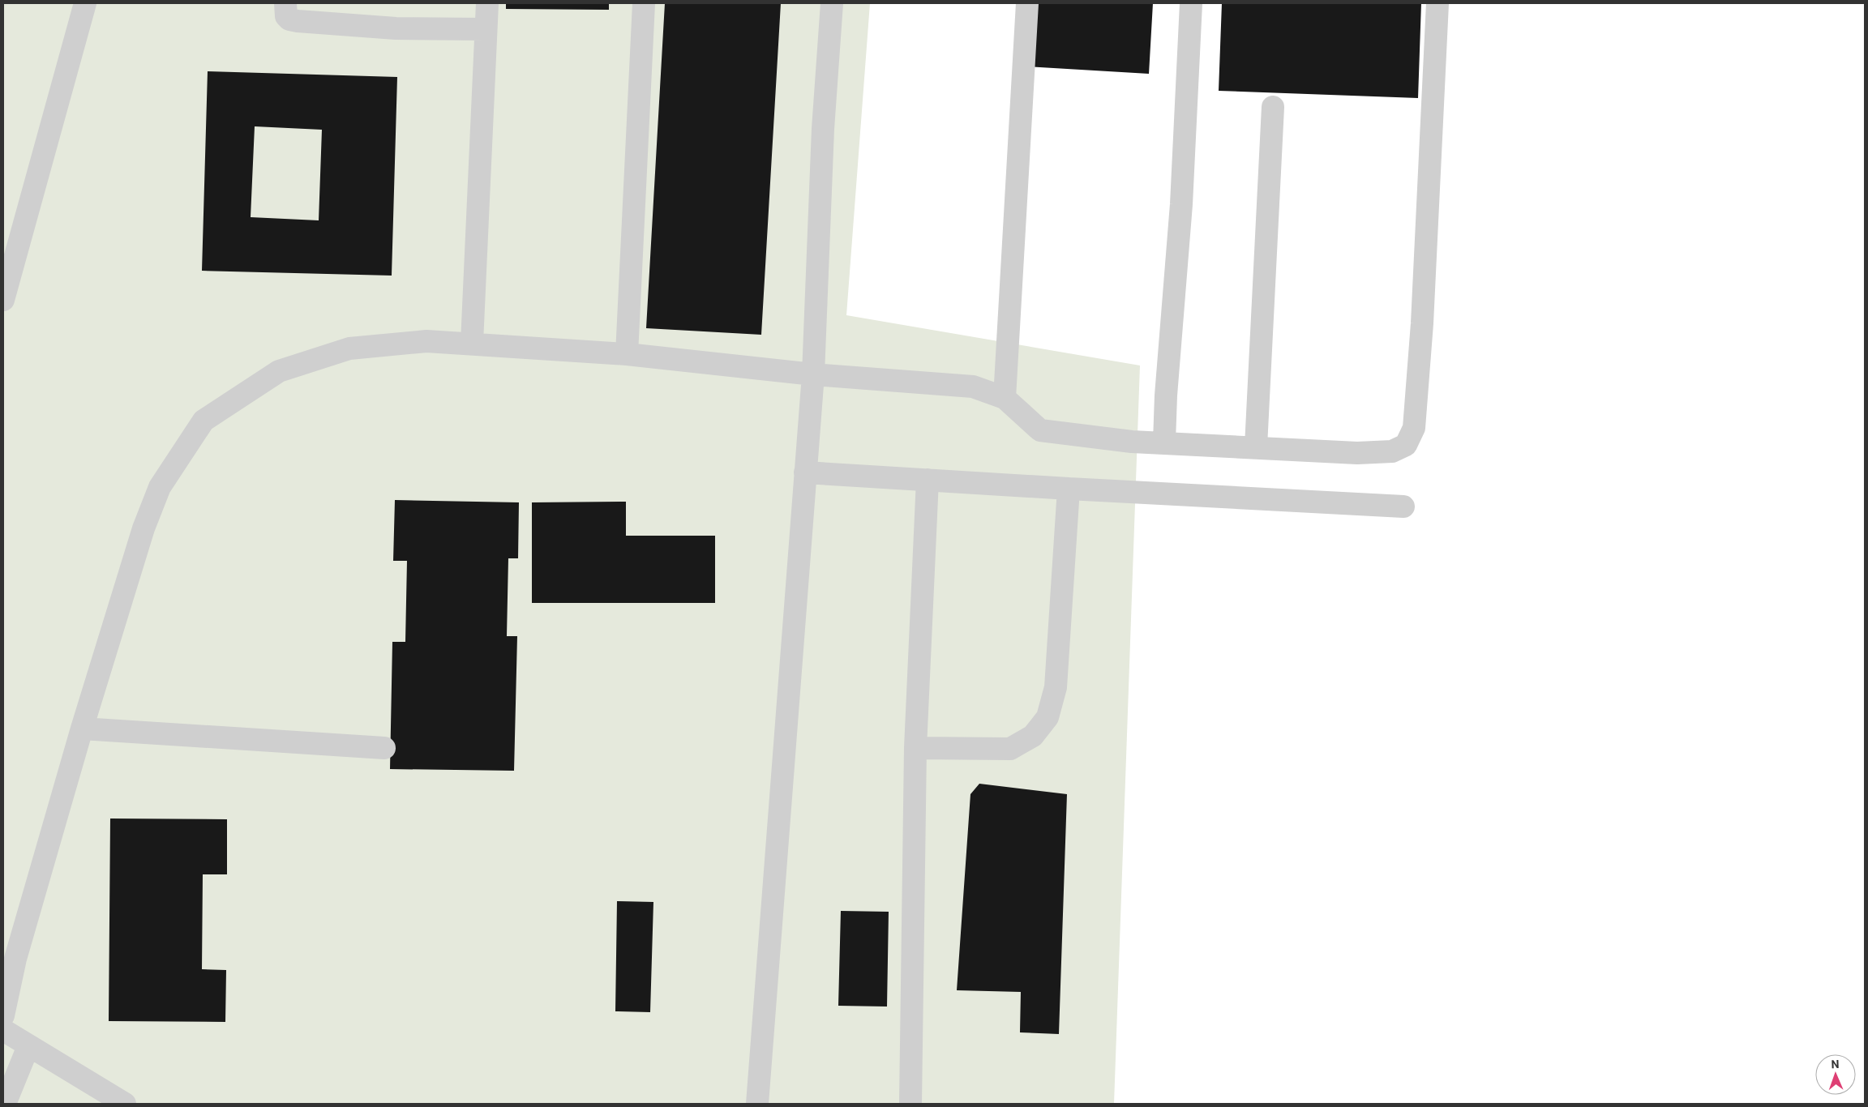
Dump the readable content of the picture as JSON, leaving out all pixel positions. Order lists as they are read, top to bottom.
{
  "north": "top"
}
